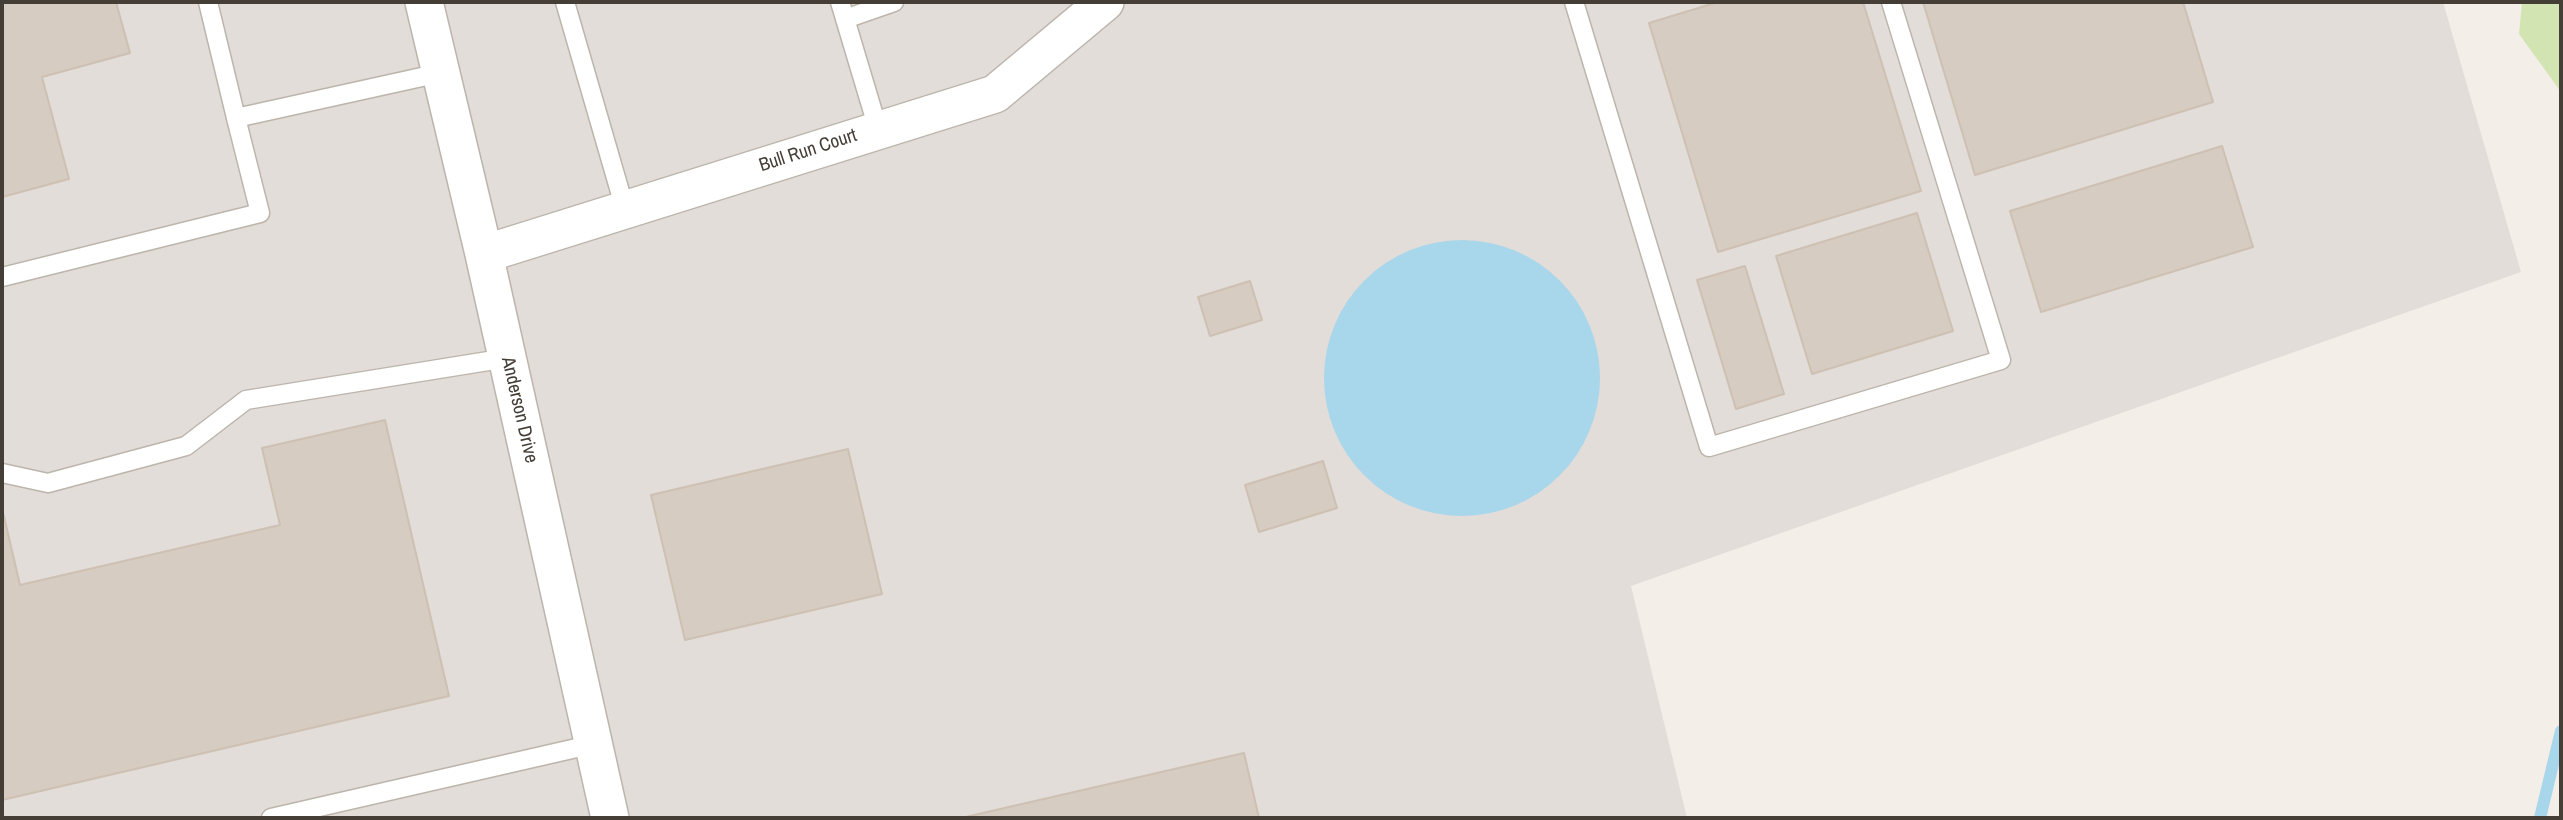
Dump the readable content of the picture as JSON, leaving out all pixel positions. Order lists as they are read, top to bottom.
{
  "streets": {
    "street": ["Bull Run Court", "Anderson Drive"]
  },
  "crossings": [
    ["Bull Run Court", "Anderson Drive"]
  ]
}
